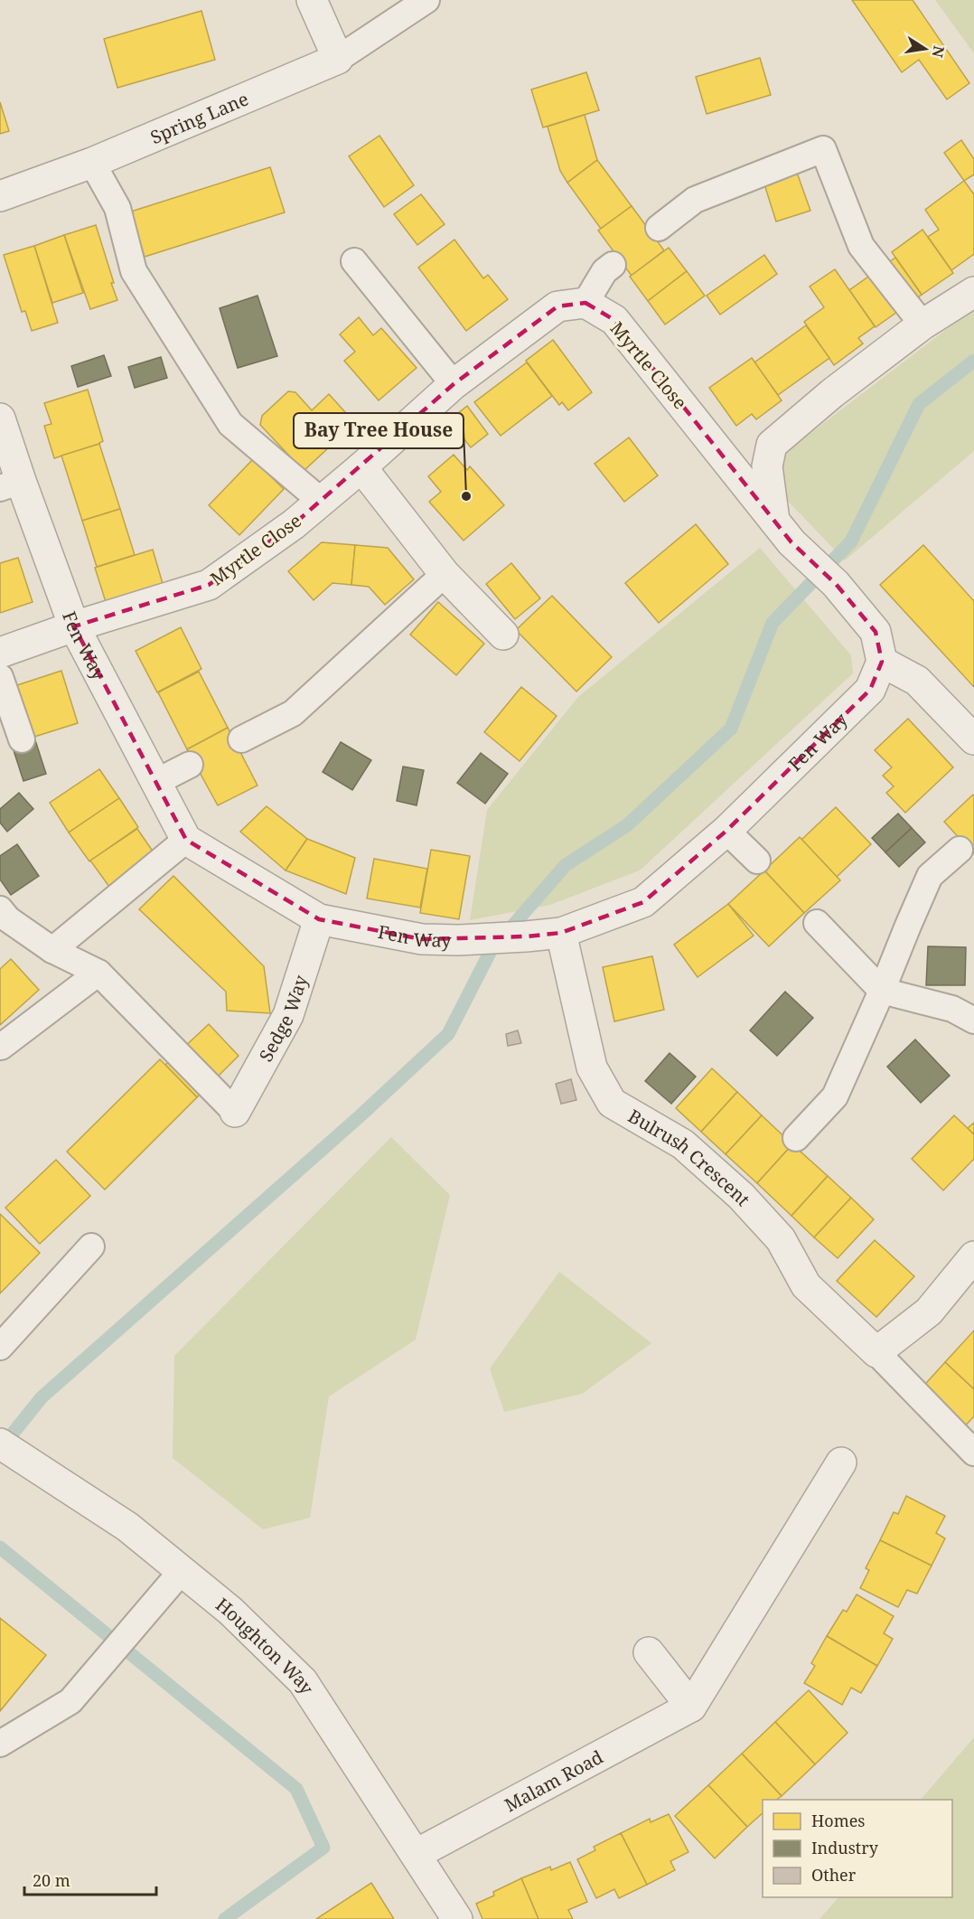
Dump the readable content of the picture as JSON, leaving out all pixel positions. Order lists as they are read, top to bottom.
{
  "streets": {
    "street": [
      "Spring Lane",
      "Myrtle Close",
      "Fen Way",
      "Sedge Way",
      "Bulrush Crescent",
      "Houghton Way",
      "Malam Road"
    ]
  },
  "crossings": [
    ["Myrtle Close", "Fen Way"],
    ["Fen Way", "Sedge Way"],
    ["Fen Way", "Bulrush Crescent"],
    ["Houghton Way", "Malam Road"]
  ],
  "places": ["Bay Tree House"],
  "legend": ["Homes", "Industry", "Other"],
  "scale_bar": "20 m",
  "north": "right"
}
